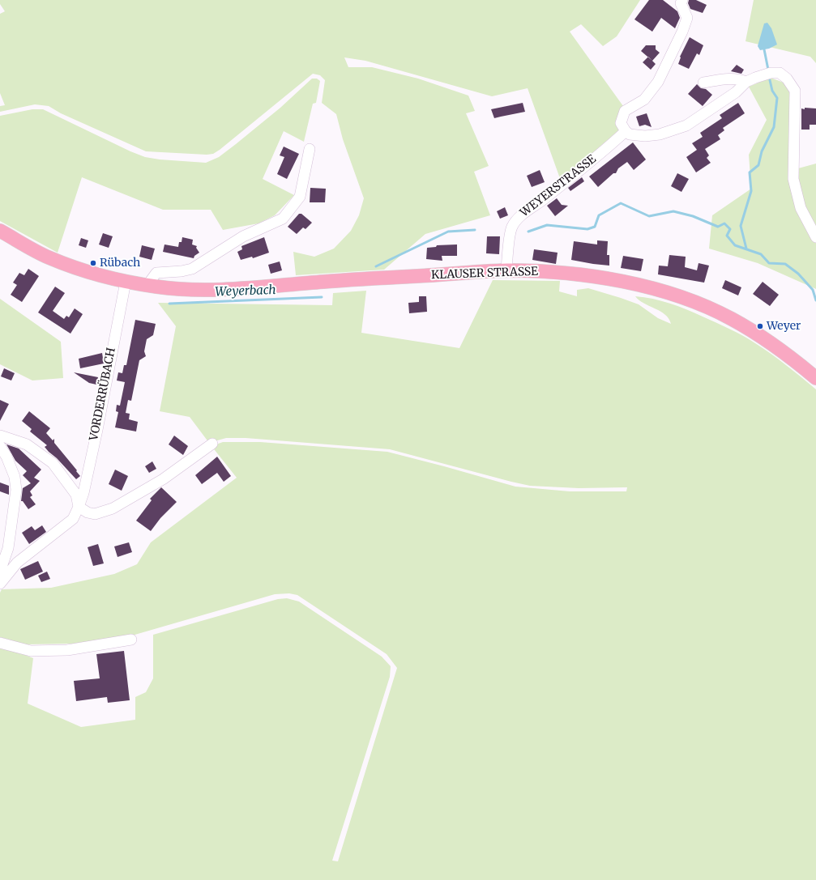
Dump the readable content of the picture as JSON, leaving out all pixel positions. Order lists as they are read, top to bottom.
{
  "streets": {
    "main road": ["KLAUSER STRASSE"],
    "street": ["WEYERSTRASSE", "VORDERRÜBACH"]
  },
  "crossings": [
    ["WEYERSTRASSE", "KLAUSER STRASSE"],
    ["KLAUSER STRASSE", "VORDERRÜBACH"]
  ],
  "water": ["Weyerbach"],
  "places": ["Rübach", "Weyer"]
}
